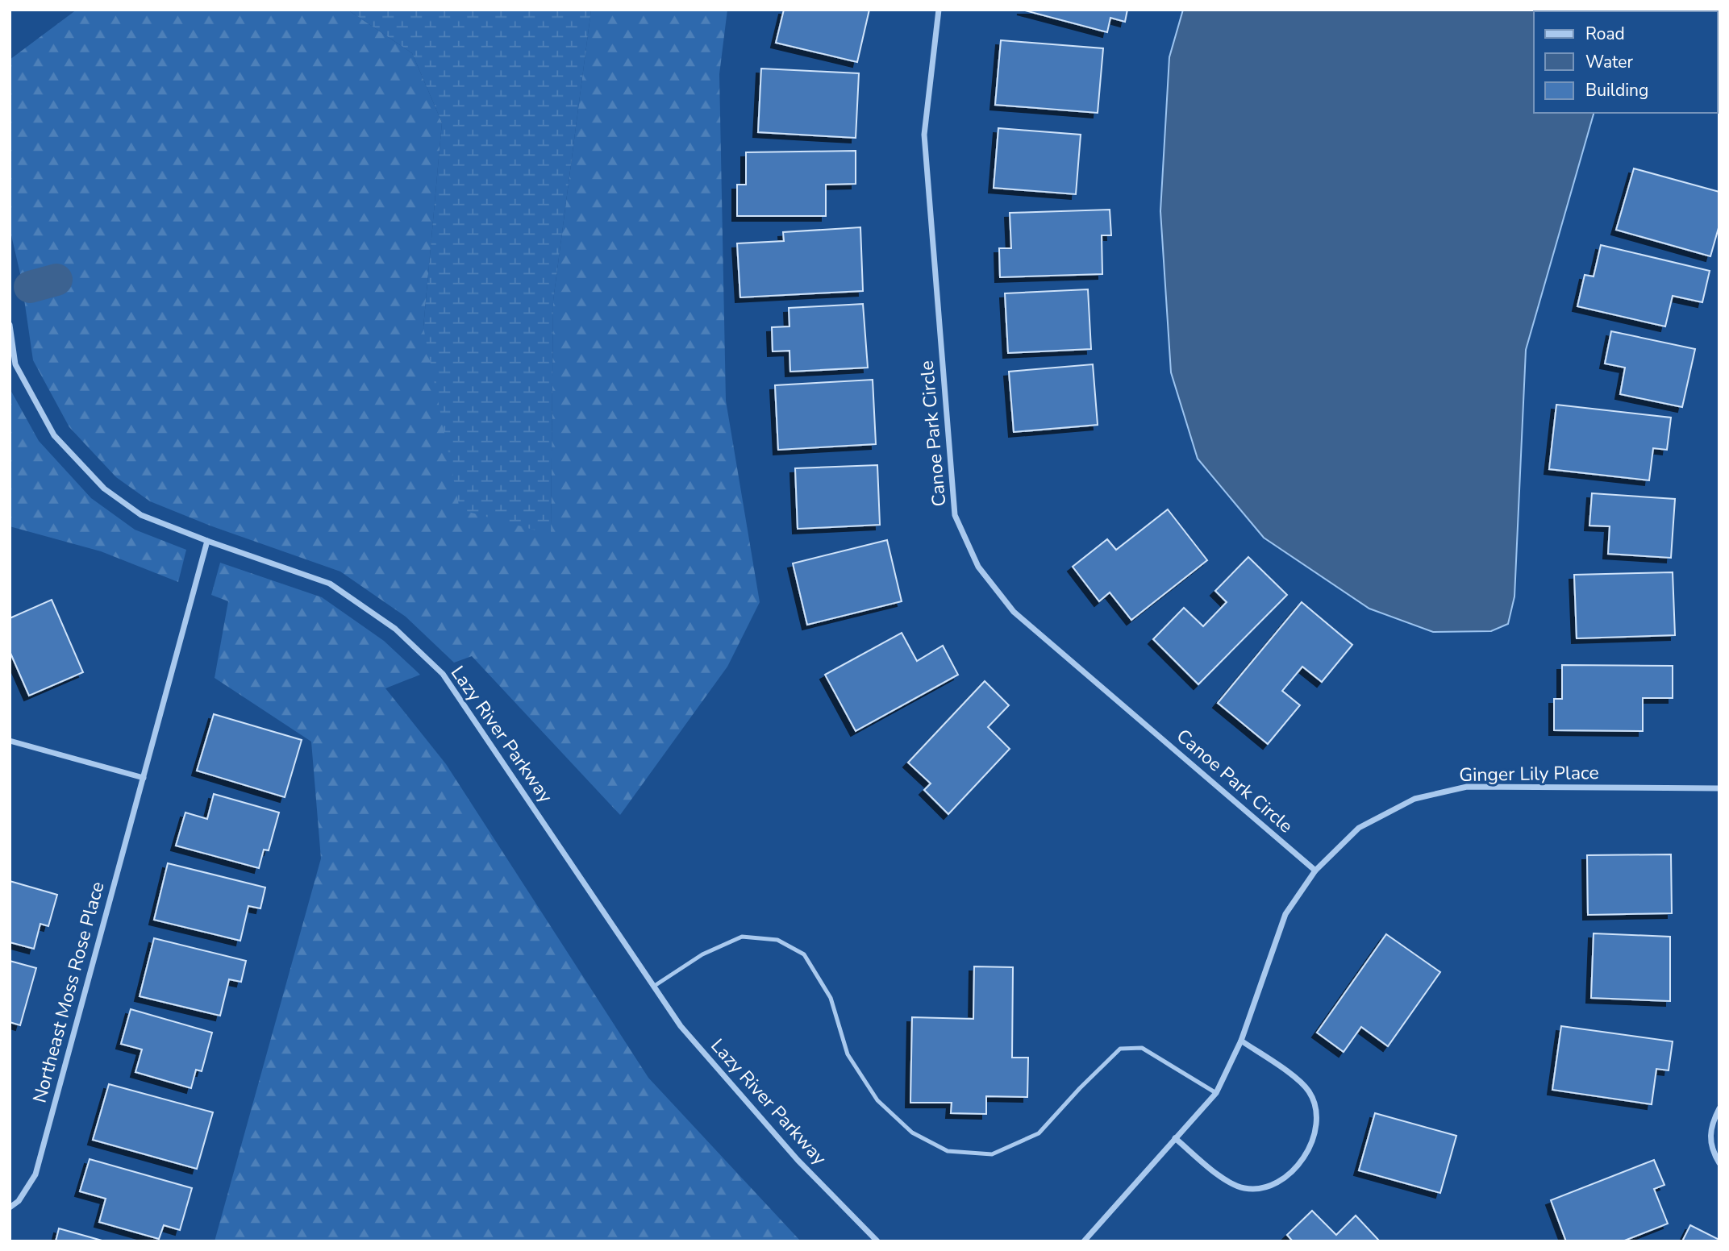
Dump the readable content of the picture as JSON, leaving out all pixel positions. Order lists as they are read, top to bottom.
{
  "streets": {
    "street": [
      "Canoe Park Circle",
      "Lazy River Parkway",
      "Ginger Lily Place",
      "Northeast Moss Rose Place"
    ]
  },
  "crossings": [
    ["Canoe Park Circle", "Ginger Lily Place"],
    ["Lazy River Parkway", "Northeast Moss Rose Place"]
  ],
  "legend": ["Road", "Water", "Building"]
}
